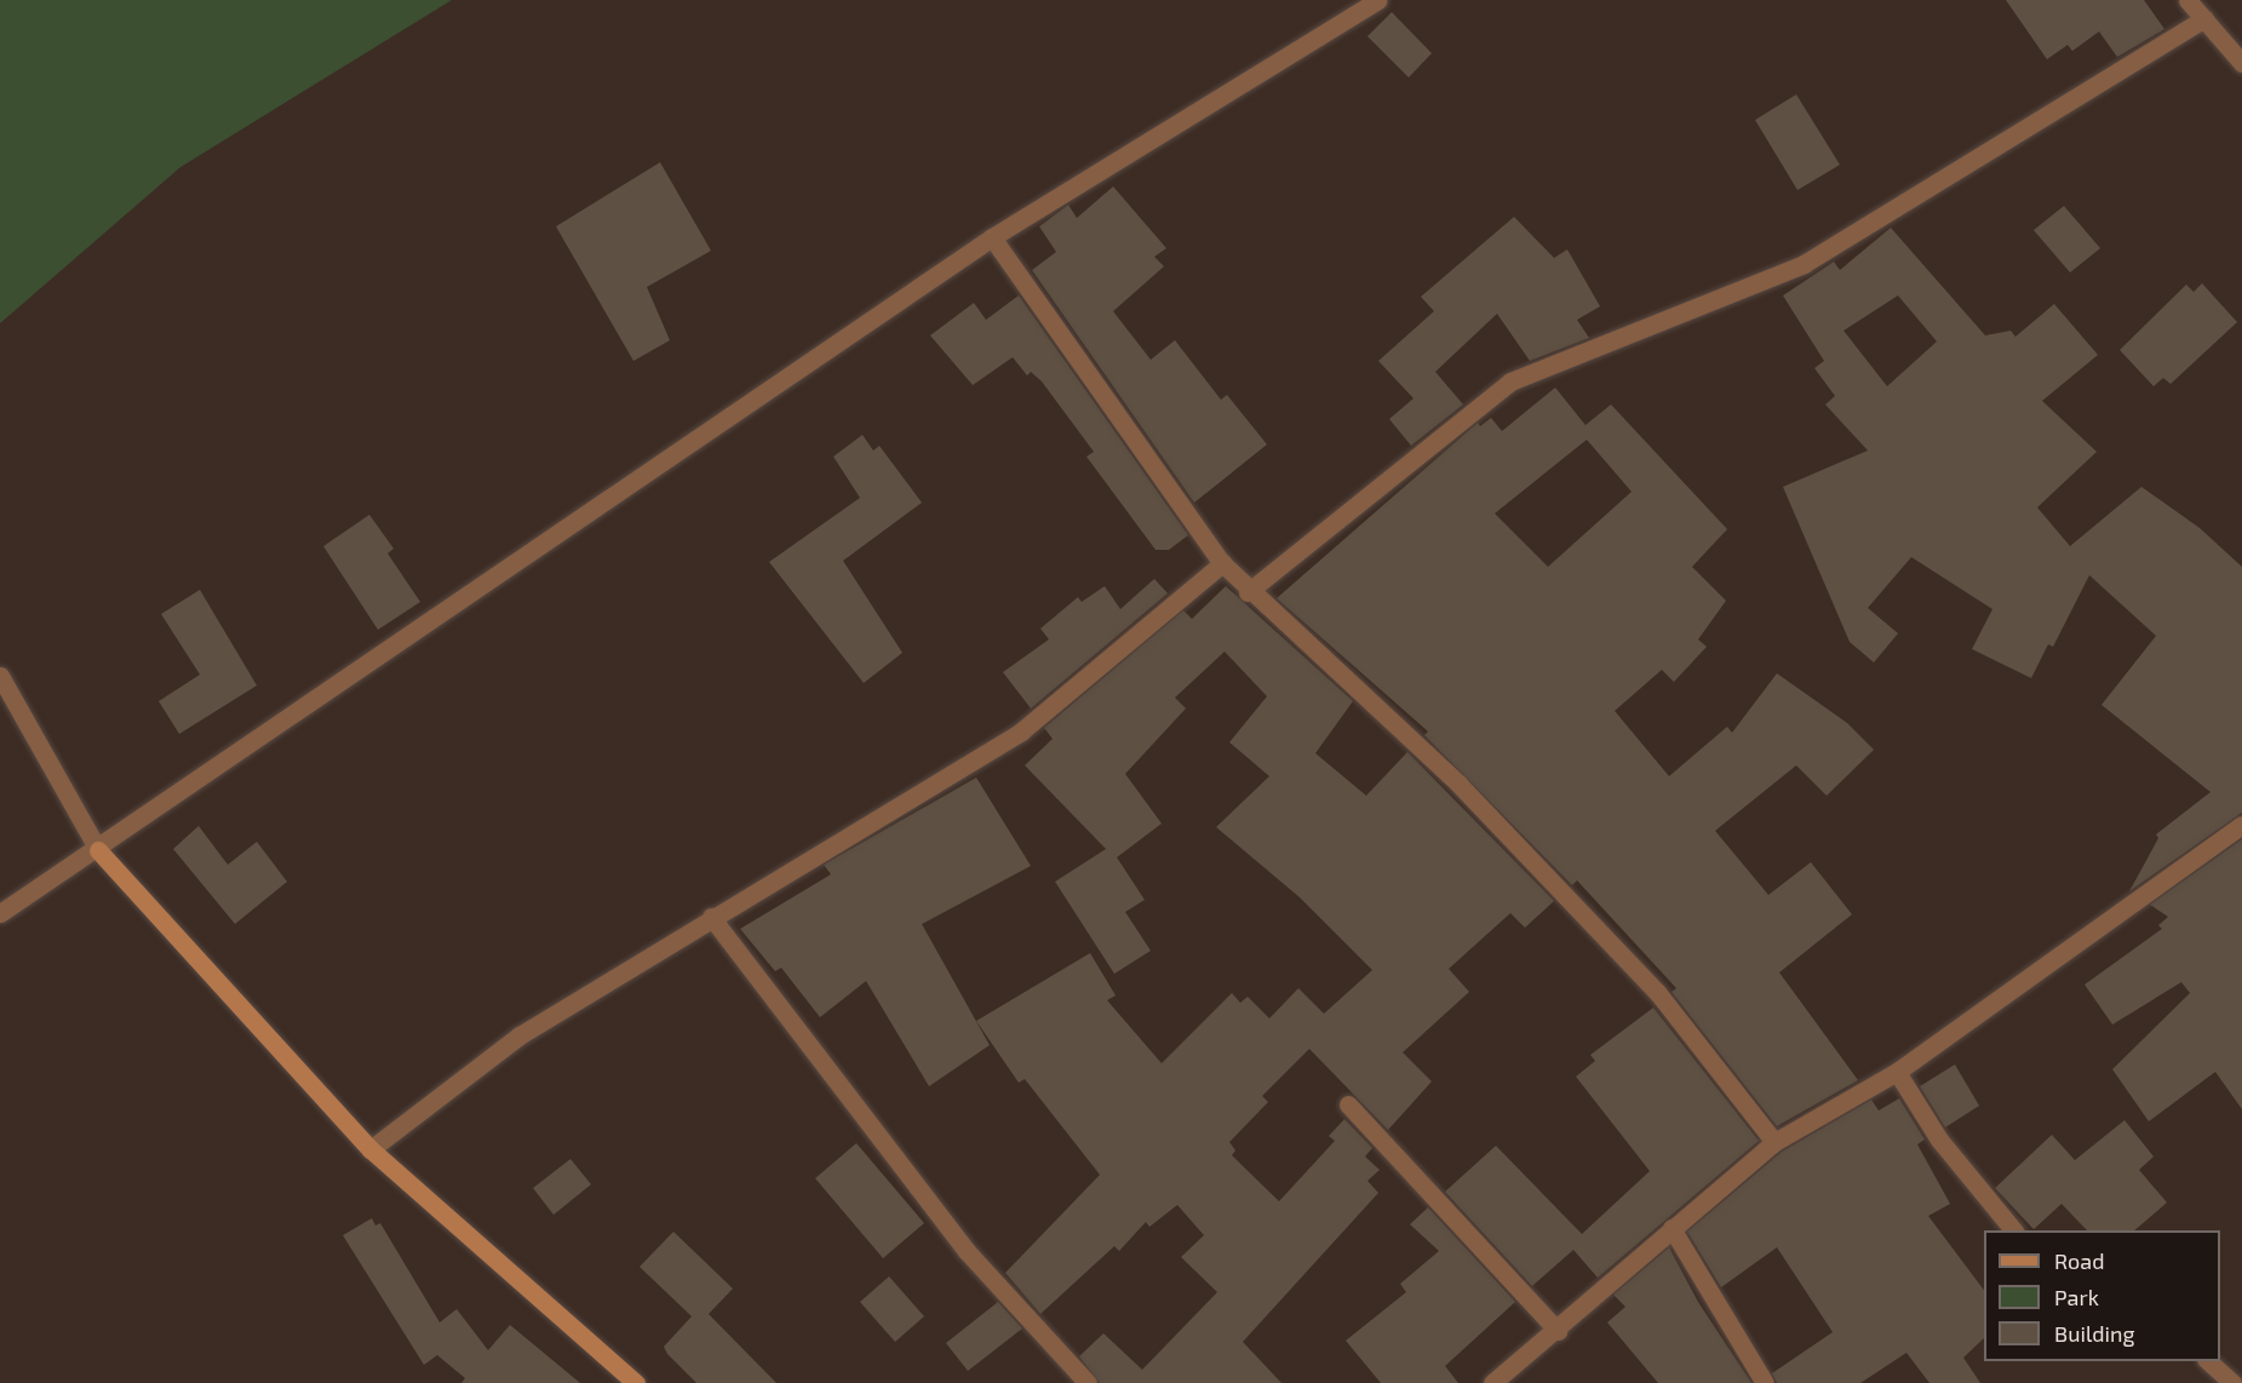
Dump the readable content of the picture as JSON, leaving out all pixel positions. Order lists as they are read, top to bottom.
{
  "legend": ["Road", "Park", "Building"]
}
